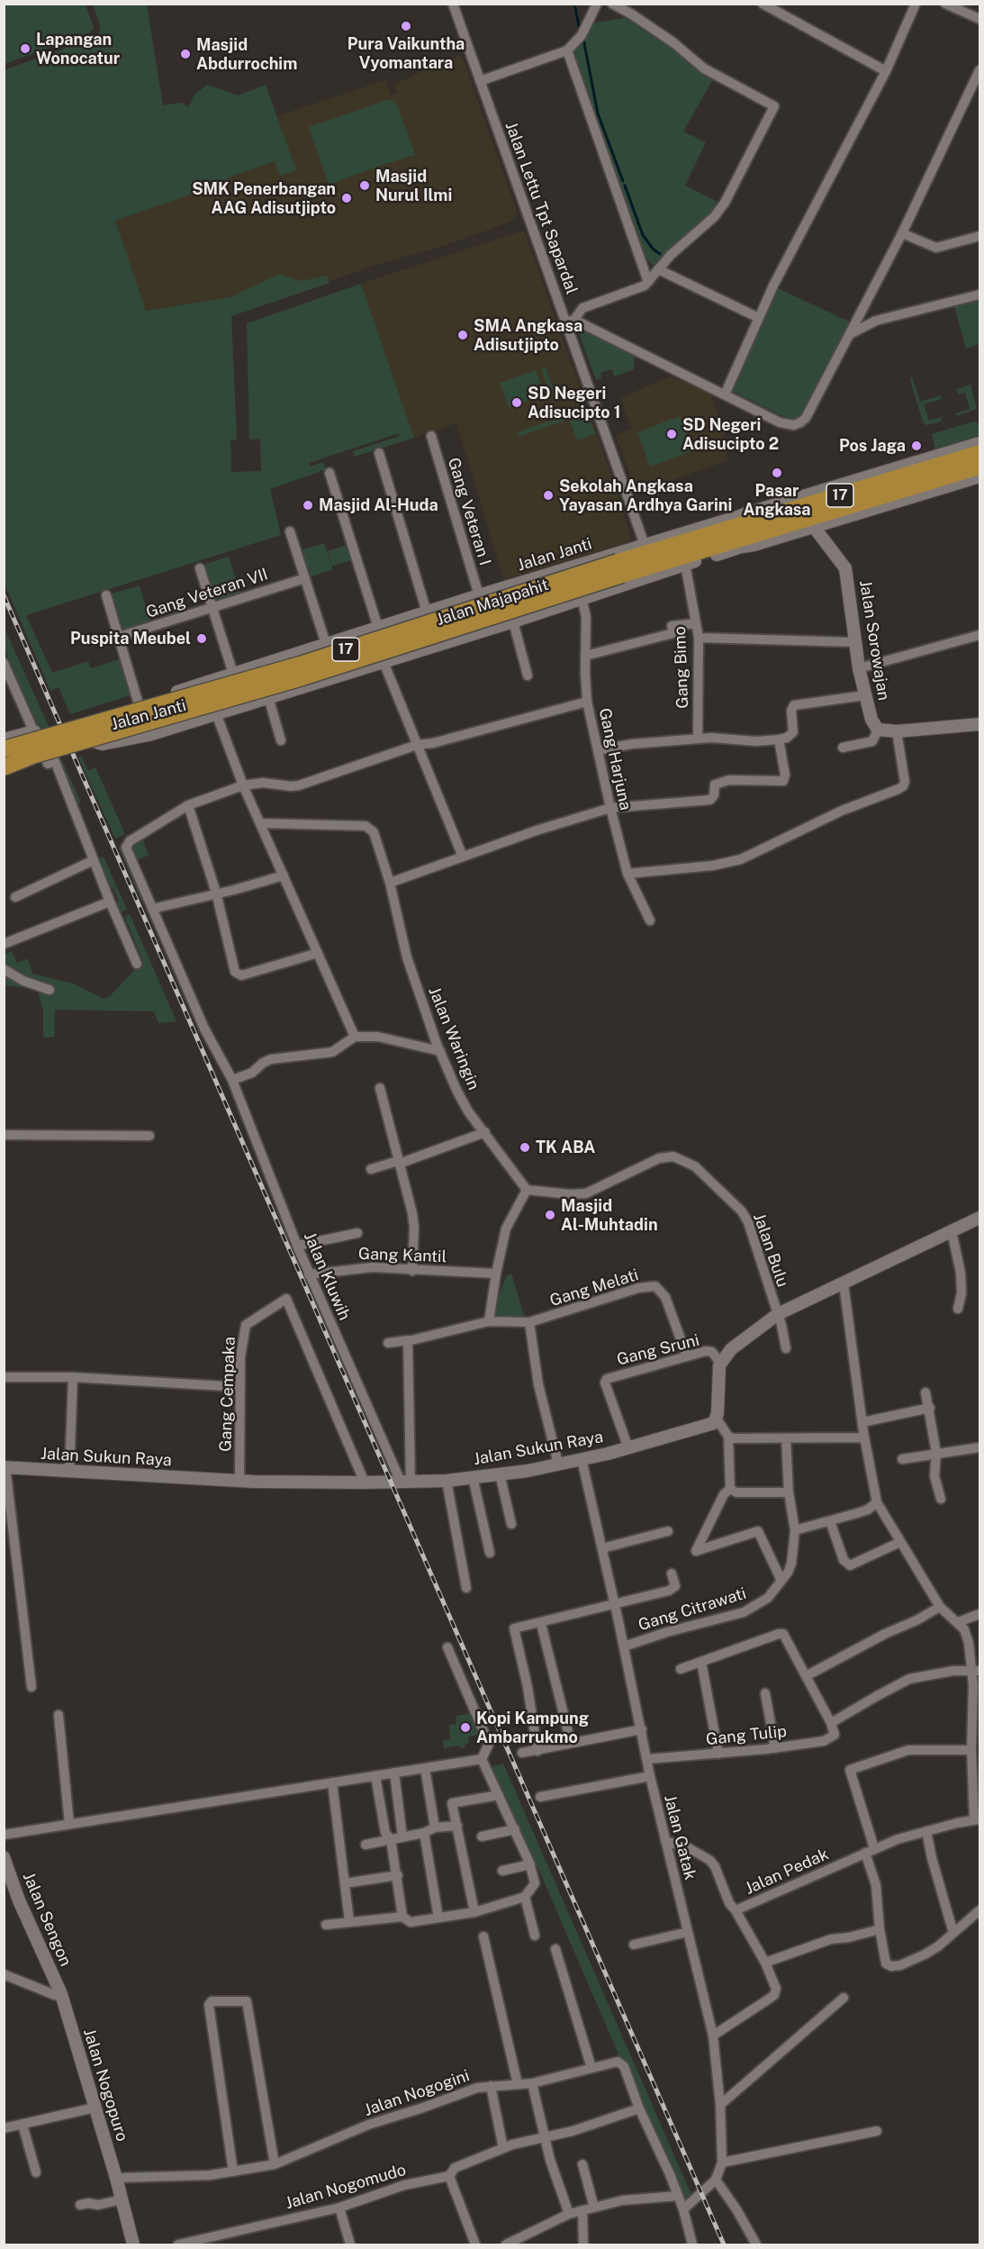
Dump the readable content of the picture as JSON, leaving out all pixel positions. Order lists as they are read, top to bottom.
{
  "streets": {
    "highway": ["17", "Jalan Majapahit"],
    "street": [
      "Jalan Lettu Tpt Sapardal",
      "Gang Veteran I",
      "Jalan Janti",
      "Gang Veteran VII",
      "Jalan Sorowajan",
      "Gang Bimo",
      "Gang Harjuna",
      "Jalan Waringin",
      "Jalan Bulu",
      "Gang Kantil",
      "Jalan Kluwih",
      "Gang Melati",
      "Gang Sruni",
      "Gang Cempaka",
      "Jalan Sukun Raya",
      "Gang Citrawati",
      "Gang Tulip",
      "Jalan Gatak",
      "Jalan Pedak",
      "Jalan Sengon",
      "Jalan Nogopuro",
      "Jalan Nogogini",
      "Jalan Nogomudo"
    ]
  },
  "crossings": [
    ["Jalan Lettu Tpt Sapardal", "Jalan Janti"],
    ["Gang Veteran I", "Jalan Janti"],
    ["Jalan Janti", "Jalan Majapahit"],
    ["Jalan Janti", "Gang Bimo"],
    ["Jalan Janti", "Gang Harjuna"],
    ["Jalan Waringin", "Jalan Bulu"],
    ["Gang Kantil", "Jalan Kluwih"],
    ["Jalan Kluwih", "Jalan Sukun Raya"],
    ["Gang Melati", "Gang Sruni"],
    ["Gang Sruni", "Jalan Sukun Raya"],
    ["Gang Cempaka", "Jalan Sukun Raya"],
    ["Jalan Sukun Raya", "Jalan Gatak"],
    ["Gang Citrawati", "Jalan Gatak"],
    ["Gang Tulip", "Jalan Gatak"],
    ["Jalan Gatak", "Jalan Pedak"],
    ["Jalan Gatak", "Jalan Nogogini"],
    ["Jalan Sengon", "Jalan Nogopuro"],
    ["Jalan Nogopuro", "Jalan Nogogini"]
  ],
  "places": [
    "Pura Vaikuntha Vyomantara",
    "Lapangan Wonocatur",
    "Masjid Abdurrochim",
    "Masjid Nurul Ilmi",
    "SMK Penerbangan AAG Adisutjipto",
    "SMA Angkasa Adisutjipto",
    "SD Negeri Adisucipto 1",
    "SD Negeri Adisucipto 2",
    "Pos Jaga",
    "Pasar Angkasa",
    "Sekolah Angkasa Yayasan Ardhya Garini",
    "Masjid Al-Huda",
    "Puspita Meubel",
    "TK ABA",
    "Masjid Al-Muhtadin",
    "Kopi Kampung Ambarrukmo"
  ]
}
